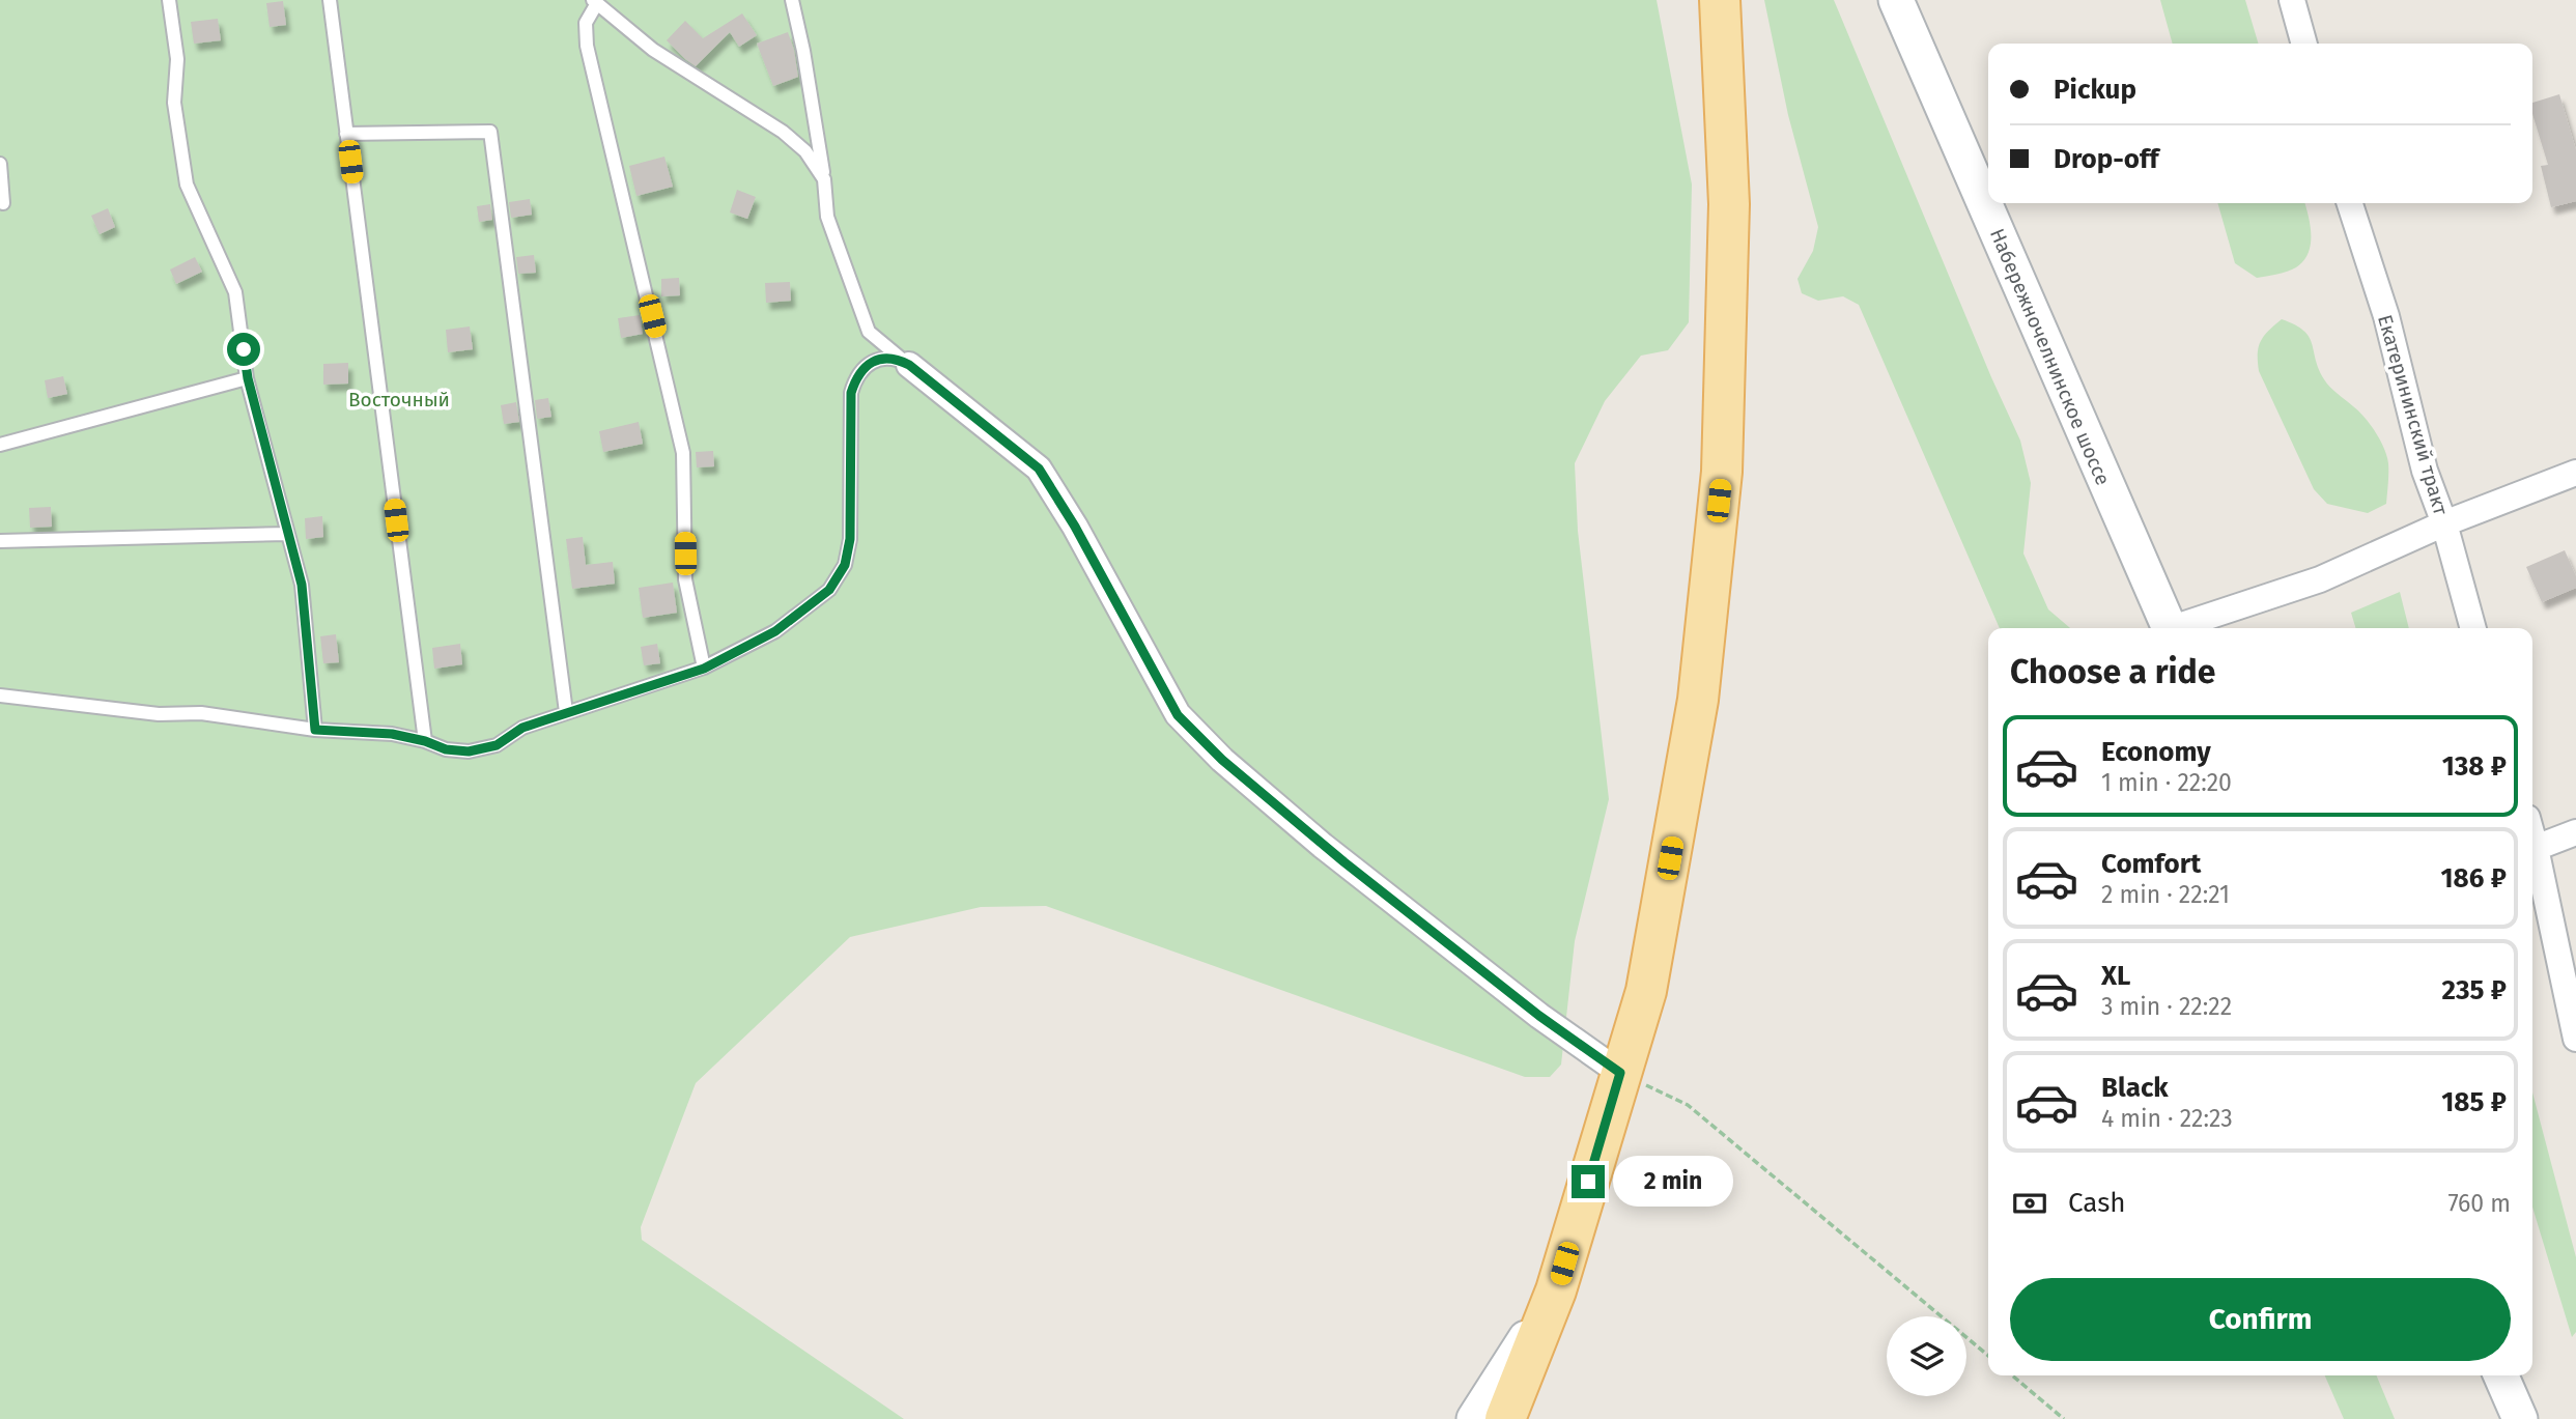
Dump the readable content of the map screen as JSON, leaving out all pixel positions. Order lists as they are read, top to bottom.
{
  "streets": {
    "main road": ["Набережночелнинское шоссе"],
    "street": ["Екатерининский тракт"]
  },
  "parks": ["Восточный"],
  "page": {
    "banner": ["Pickup", "Drop-off"],
    "heading": "Choose a ride",
    "list": [
      {
        "name": "Economy",
        "note": "1 min · 22:20",
        "value": "138 ₽"
      },
      {
        "name": "Comfort",
        "note": "2 min · 22:21",
        "value": "186 ₽"
      },
      {
        "name": "XL",
        "note": "3 min · 22:22",
        "value": "235 ₽"
      },
      {
        "name": "Black",
        "note": "4 min · 22:23",
        "value": "185 ₽"
      }
    ],
    "bubble": "2 min",
    "pay": ["Cash", "760 m"],
    "buttons": "Confirm"
  }
}
